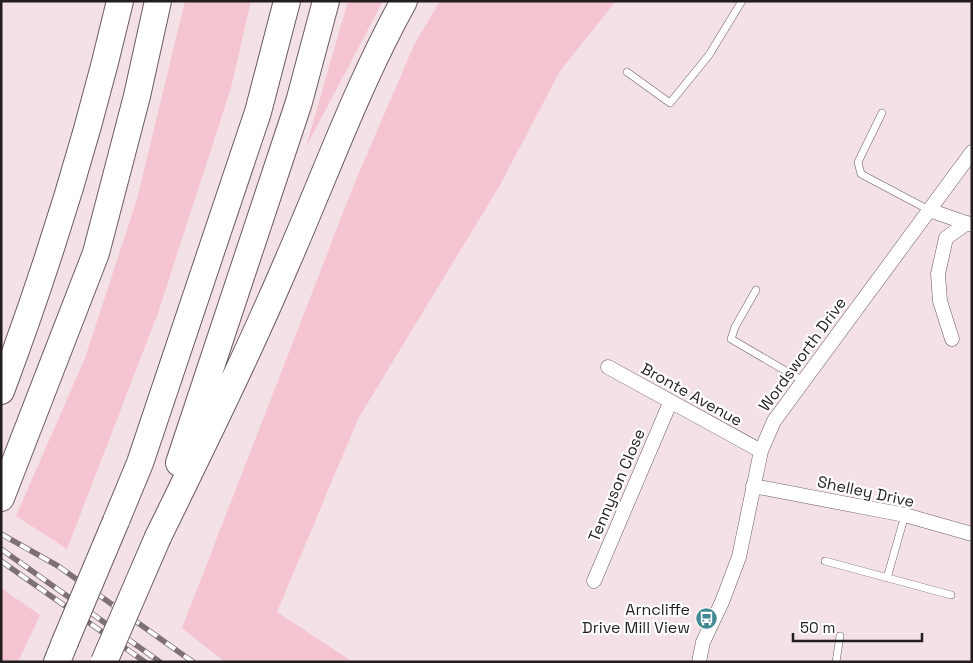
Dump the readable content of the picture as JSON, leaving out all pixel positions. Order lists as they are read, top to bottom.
{
  "streets": {
    "street": [
      "Wordsworth Drive",
      "Bronte Avenue",
      "Tennyson Close",
      "Shelley Drive"
    ]
  },
  "crossings": [
    ["Wordsworth Drive", "Bronte Avenue"],
    ["Wordsworth Drive", "Shelley Drive"],
    ["Bronte Avenue", "Tennyson Close"]
  ],
  "places": {
    "bus stop": ["Arncliffe Drive Mill View"]
  },
  "scale_bar": "50 m"
}
